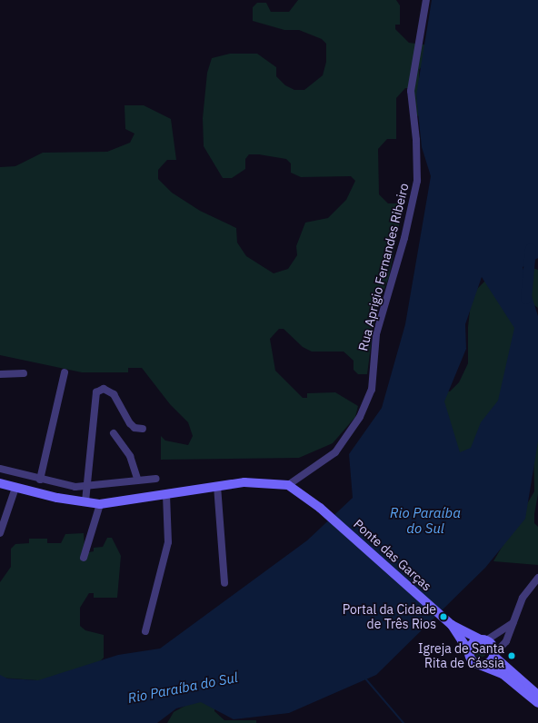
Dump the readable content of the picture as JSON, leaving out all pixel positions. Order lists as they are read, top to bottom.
{
  "streets": {
    "main road": ["Ponte das Garças"],
    "street": ["Rua Aprigio Fernandes Ribeiro"]
  },
  "crossings": [
    ["Rua Aprigio Fernandes Ribeiro", "Ponte das Garças"]
  ],
  "water": ["Rio Paraíba do Sul"],
  "places": ["Portal da Cidade de Três Rios", "Igreja de Santa Rita de Cássia"]
}
